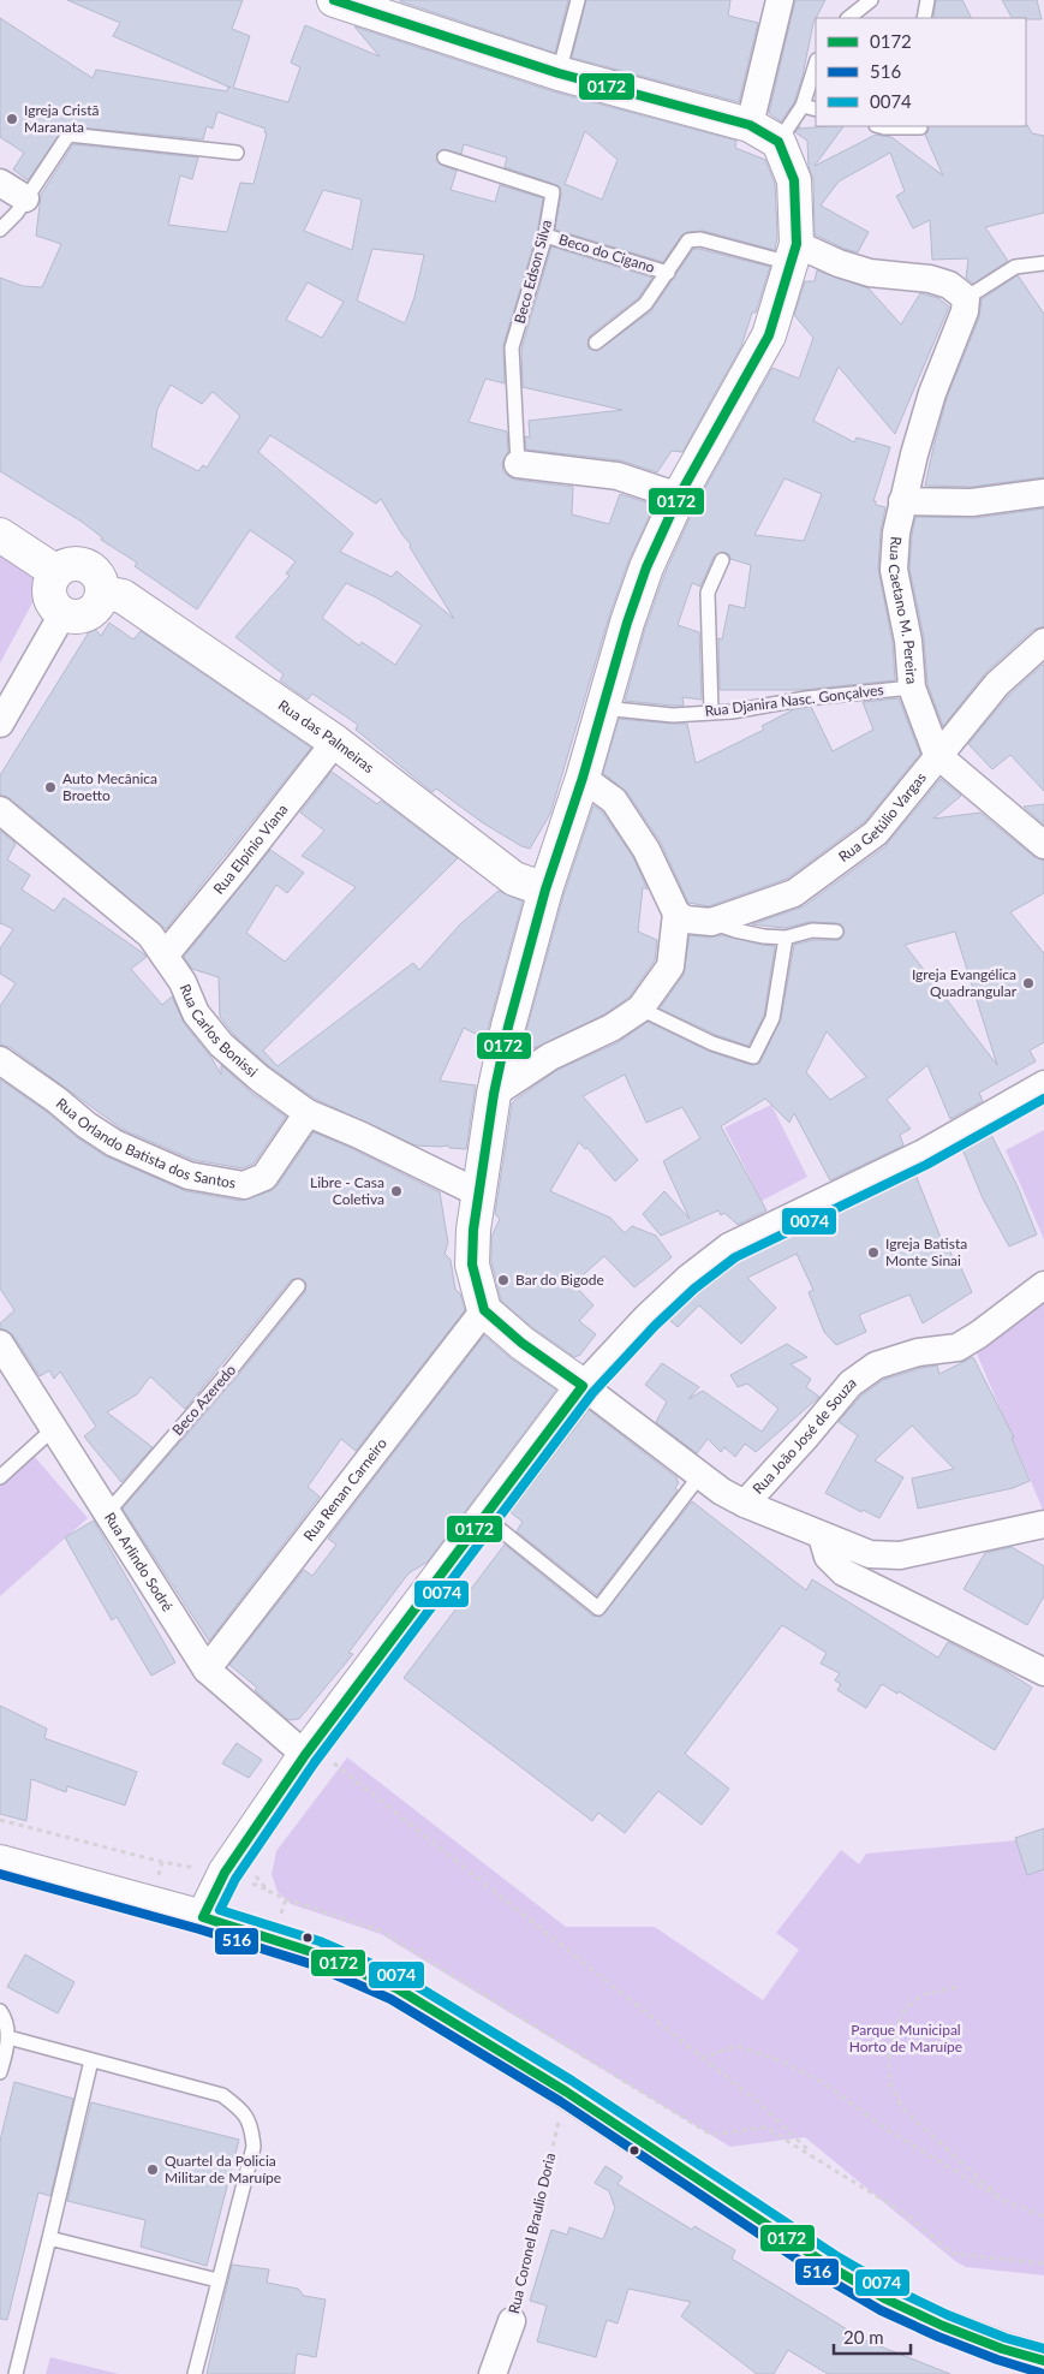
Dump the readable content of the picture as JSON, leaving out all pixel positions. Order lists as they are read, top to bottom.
{
  "streets": {
    "street": [
      "Rua Caetano M. Pereira",
      "Rua das Palmeiras",
      "Rua Getúlio Vargas",
      "Rua Elpínio Viana",
      "Rua Carlos Bonissi",
      "Rua Orlando Batista dos Santos",
      "Rua João José de Souza",
      "Rua Renan Carneiro",
      "Rua Arlindo Sodré",
      "Rua Coronel Braulio Doria"
    ],
    "lane": [
      "Beco do Cigano",
      "Beco Edson Silva",
      "Rua Djanira Nasc. Gonçalves",
      "Beco Azeredo"
    ]
  },
  "crossings": [
    ["Beco do Cigano", "Beco Edson Silva"],
    ["Rua Caetano M. Pereira", "Rua Djanira Nasc. Gonçalves"],
    ["Rua Caetano M. Pereira", "Rua Getúlio Vargas"],
    ["Rua das Palmeiras", "Rua Elpínio Viana"],
    ["Rua Elpínio Viana", "Rua Carlos Bonissi"],
    ["Rua Carlos Bonissi", "Rua Orlando Batista dos Santos"],
    ["Beco Azeredo", "Rua Arlindo Sodré"],
    ["Rua Renan Carneiro", "Rua Arlindo Sodré"]
  ],
  "parks": ["Parque Municipal Horto de Maruípe"],
  "places": [
    "Igreja Cristã Maranata",
    "Auto Mecânica Broetto",
    "Igreja Evangélica Quadrangular",
    "Libre - Casa Coletiva",
    "Igreja Batista Monte Sinai",
    "Bar do Bigode",
    "Quartel da Policia Militar de Maruípe"
  ],
  "lines": ["transit line 0172", "transit line 0074", "transit line 516"],
  "legend": ["0172", "516", "0074"],
  "scale_bar": "20 m"
}
